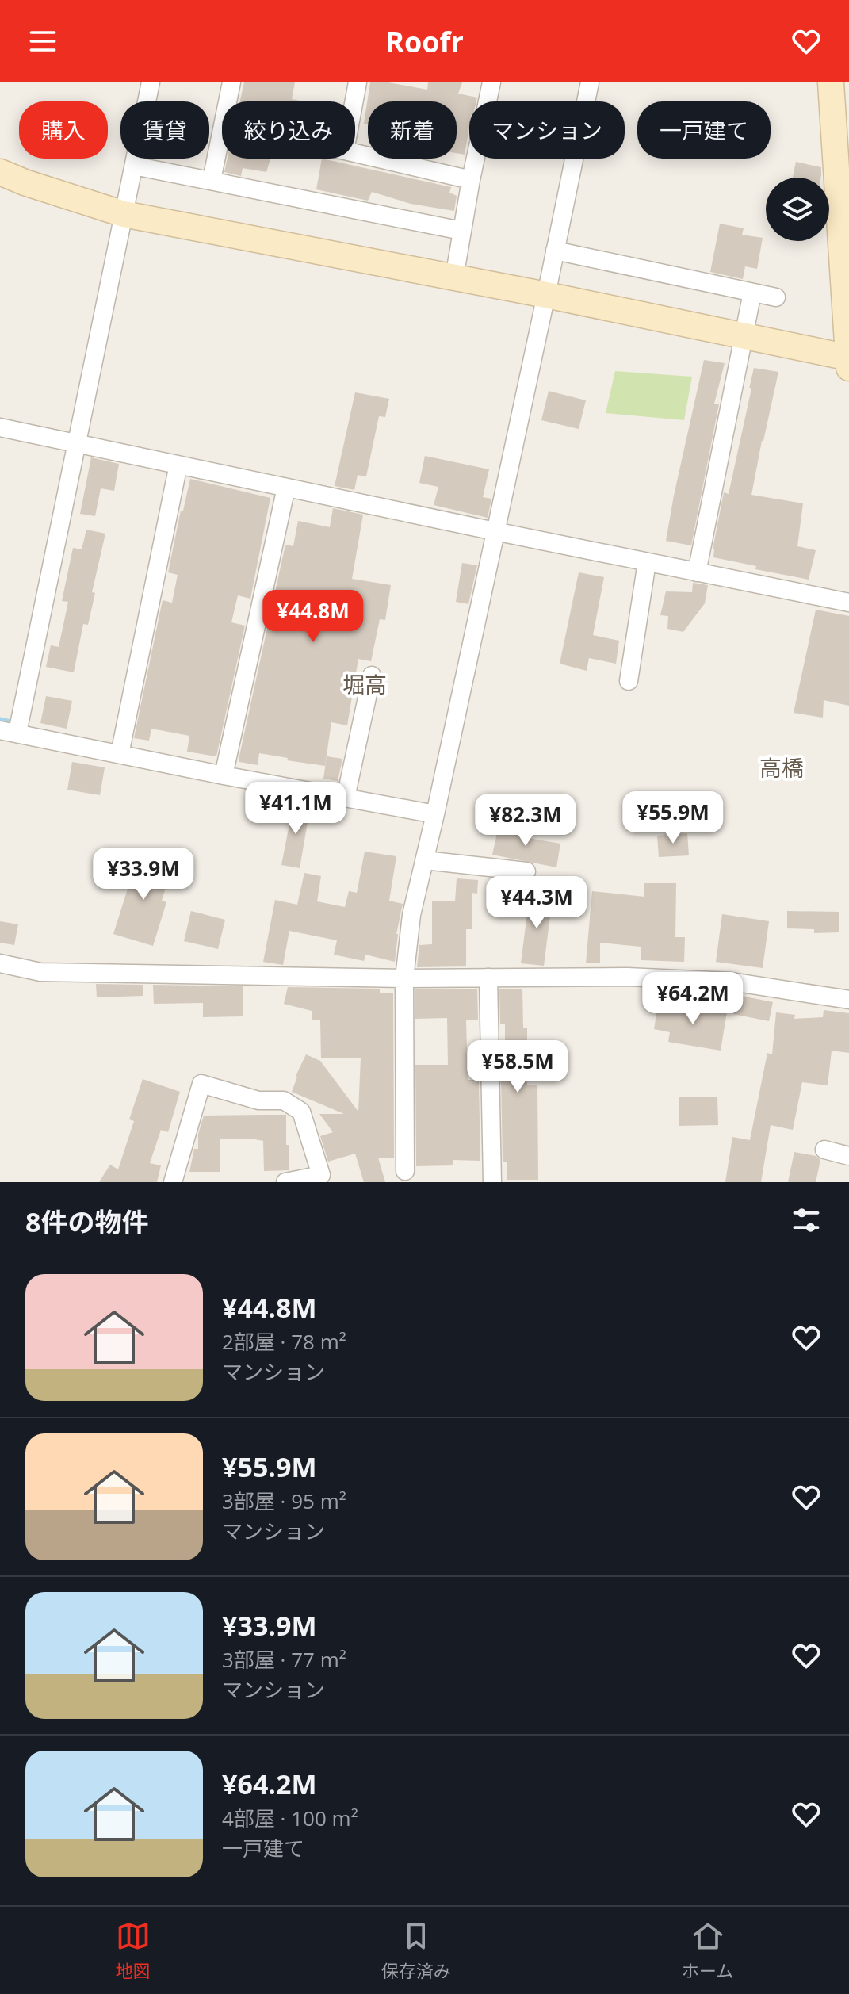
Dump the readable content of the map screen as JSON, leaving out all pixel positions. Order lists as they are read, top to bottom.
{
  "districts": ["堀高", "高橋"],
  "page": {
    "header": "Roofr",
    "chip": [
      "購入",
      "賃貸",
      "絞り込み",
      "新着",
      "マンション",
      "一戸建て"
    ],
    "price": [
      "¥44.8M",
      "¥41.1M",
      "¥55.9M",
      "¥82.3M",
      "¥33.9M",
      "¥44.3M",
      "¥64.2M",
      "¥58.5M"
    ],
    "heading": "8件の物件",
    "list": [
      {
        "name": "¥44.8M",
        "note": "2部屋 · 78 m² · マンション"
      },
      {
        "name": "¥55.9M",
        "note": "3部屋 · 95 m² · マンション"
      },
      {
        "name": "¥33.9M",
        "note": "3部屋 · 77 m² · マンション"
      },
      {
        "name": "¥64.2M",
        "note": "4部屋 · 100 m² · 一戸建て"
      }
    ],
    "tabs": ["地図", "保存済み", "ホーム"]
  }
}
